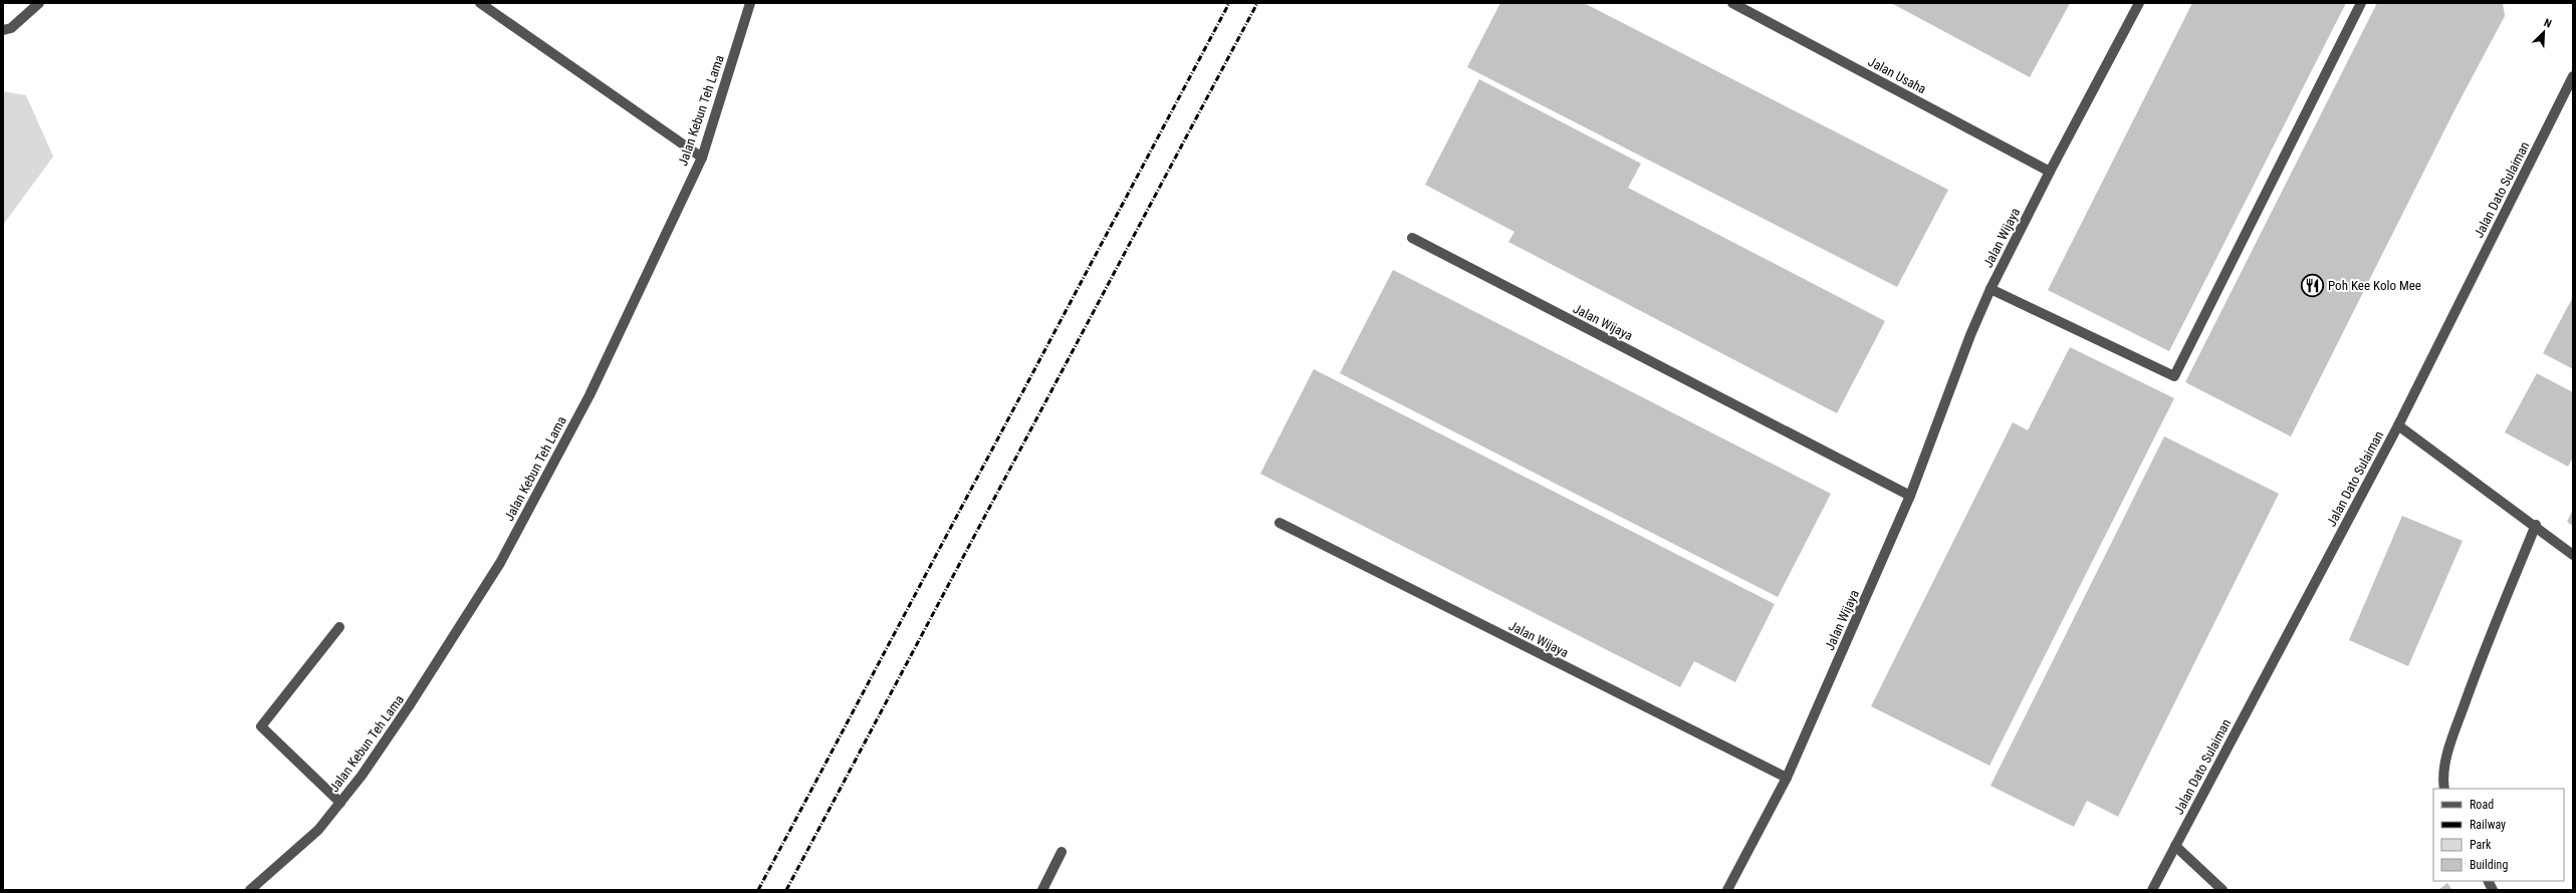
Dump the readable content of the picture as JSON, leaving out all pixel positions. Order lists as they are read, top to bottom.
{
  "streets": {
    "street": [
      "Jalan Usaha",
      "Jalan Kebun Teh Lama",
      "Jalan Dato Sulaiman",
      "Jalan Wijaya"
    ]
  },
  "crossings": [
    ["Jalan Usaha", "Jalan Wijaya"]
  ],
  "places": {
    "restaurant": ["Poh Kee Kolo Mee"]
  },
  "legend": [
    "Road",
    "Railway",
    "Park",
    "Building"
  ],
  "north": "top right"
}
